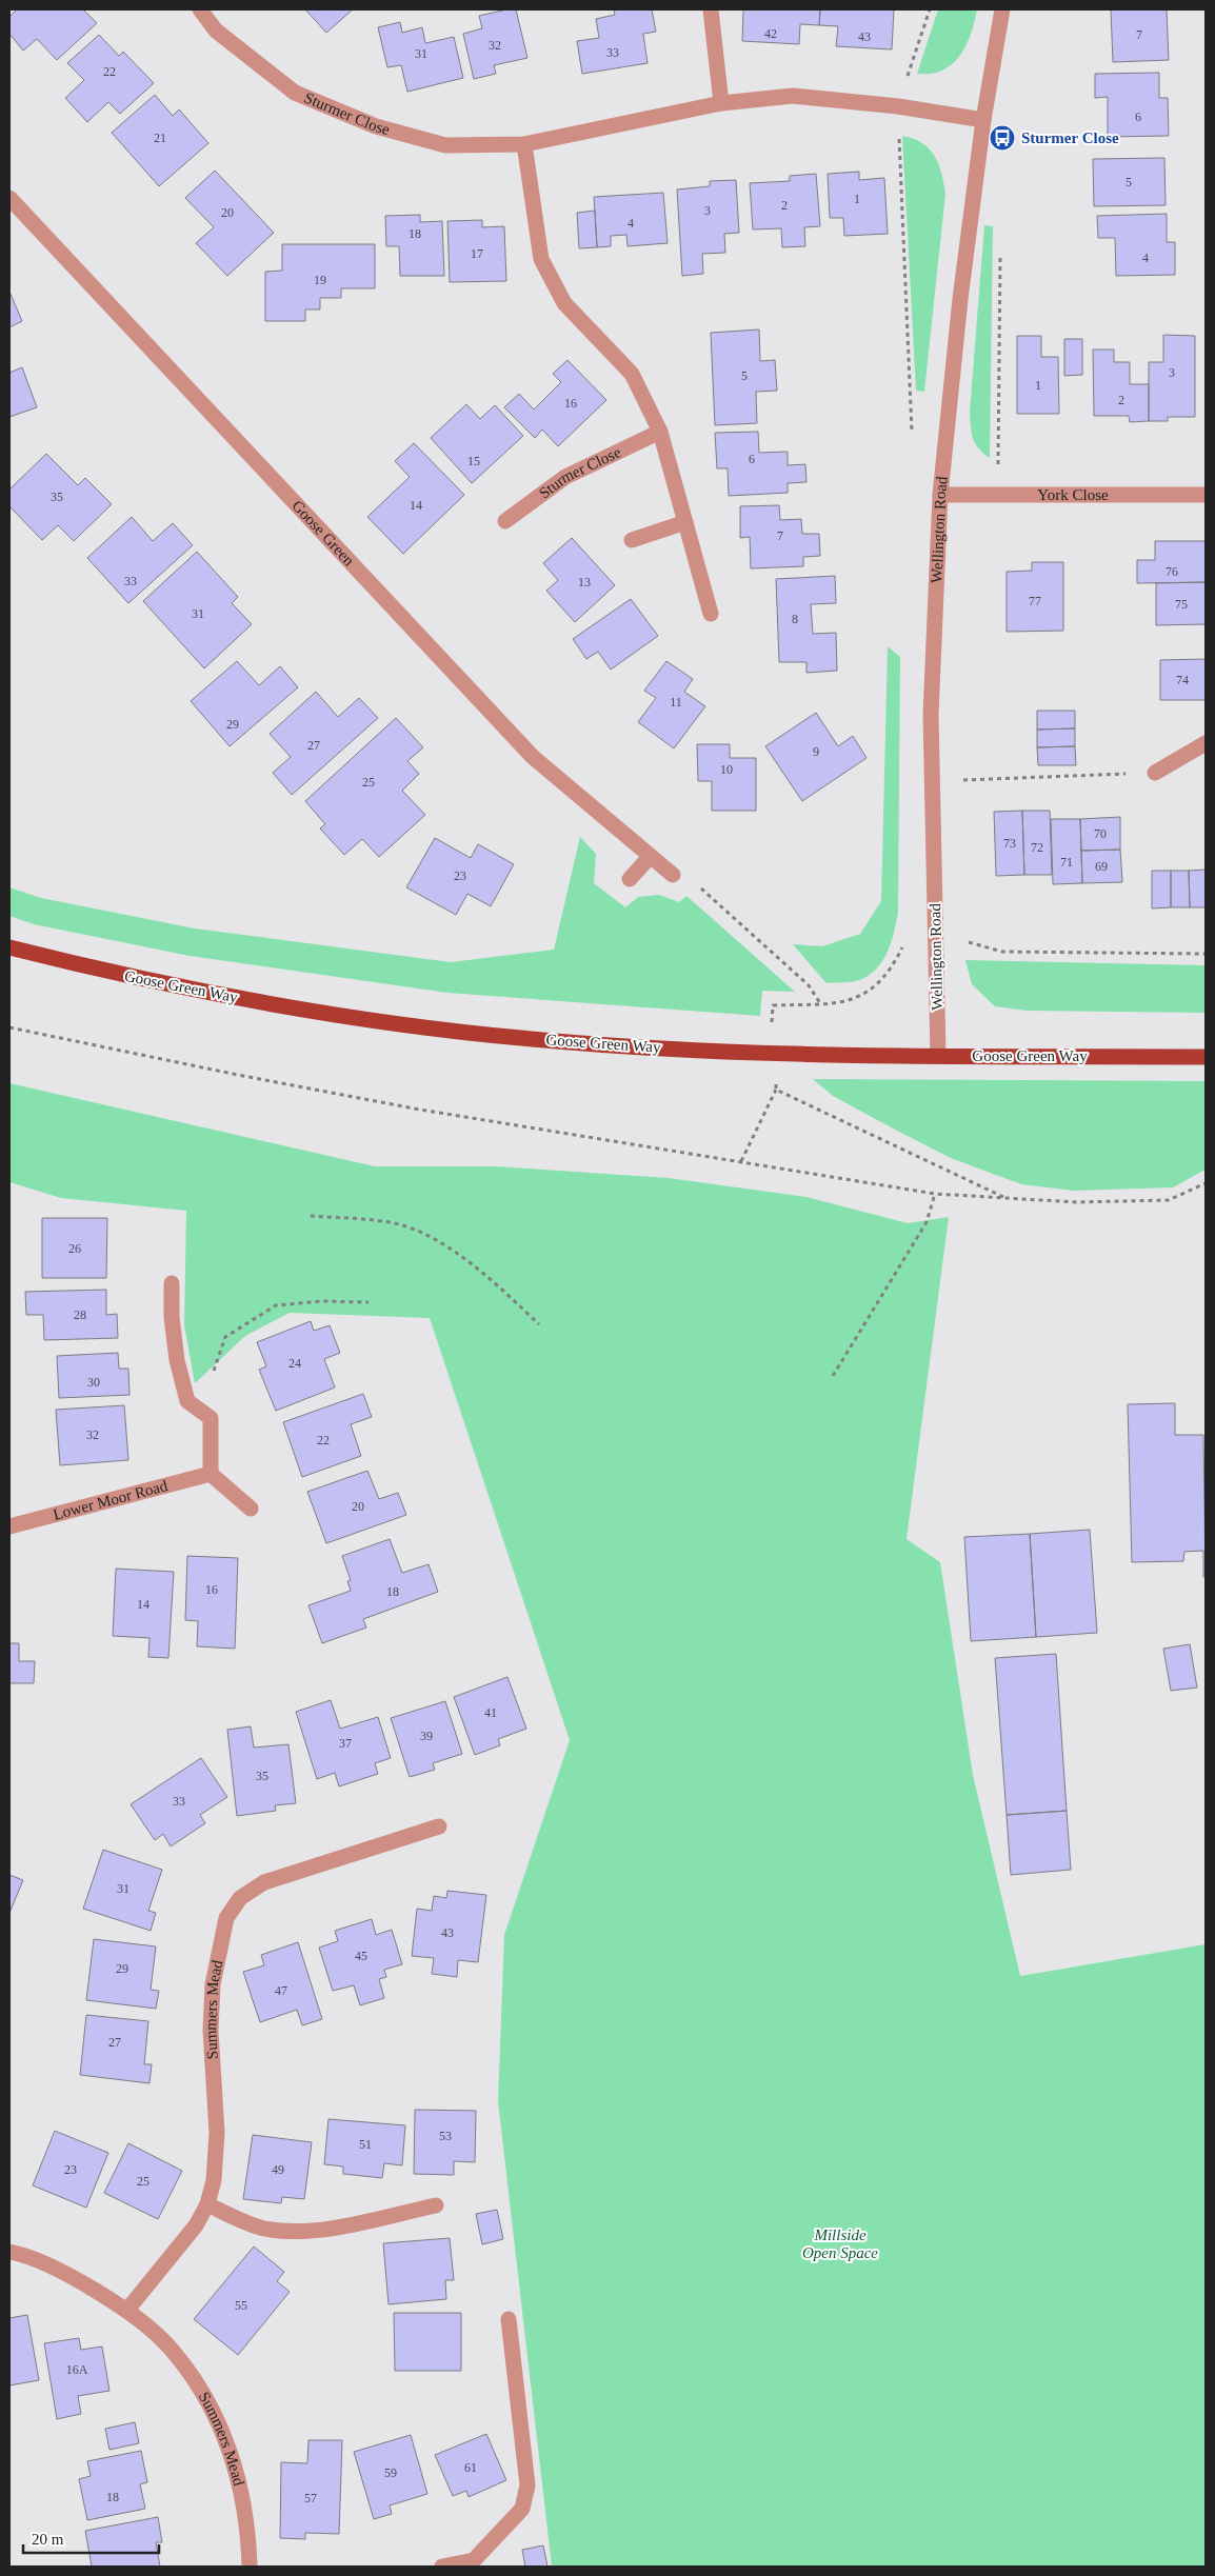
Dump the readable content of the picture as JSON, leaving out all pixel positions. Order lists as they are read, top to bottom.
{
  "streets": {
    "main road": ["Goose Green Way"],
    "street": [
      "Sturmer Close",
      "York Close",
      "Wellington Road",
      "Goose Green",
      "Lower Moor Road",
      "Summers Mead"
    ]
  },
  "crossings": [
    ["Sturmer Close", "Wellington Road"],
    ["York Close", "Wellington Road"],
    ["Wellington Road", "Goose Green Way"]
  ],
  "parks": ["Millside Open Space"],
  "places": {
    "bus stop": ["Sturmer Close"]
  },
  "house_numbers": [
    "42",
    "7",
    "43",
    "32",
    "33",
    "31",
    "22",
    "6",
    "21",
    "5",
    "1",
    "2",
    "3",
    "20",
    "4",
    "18",
    "17",
    "4",
    "19",
    "3",
    "5",
    "1",
    "2",
    "16",
    "6",
    "15",
    "35",
    "14",
    "7",
    "76",
    "33",
    "13",
    "77",
    "75",
    "31",
    "8",
    "74",
    "11",
    "29",
    "27",
    "9",
    "10",
    "25",
    "70",
    "73",
    "72",
    "71",
    "69",
    "23",
    "26",
    "28",
    "24",
    "30",
    "32",
    "22",
    "20",
    "16",
    "18",
    "14",
    "41",
    "39",
    "37",
    "35",
    "33",
    "31",
    "43",
    "45",
    "29",
    "47",
    "27",
    "53",
    "51",
    "23",
    "49",
    "25",
    "55",
    "16A",
    "61",
    "59",
    "18",
    "57"
  ],
  "scale_bar": "20 m"
}
